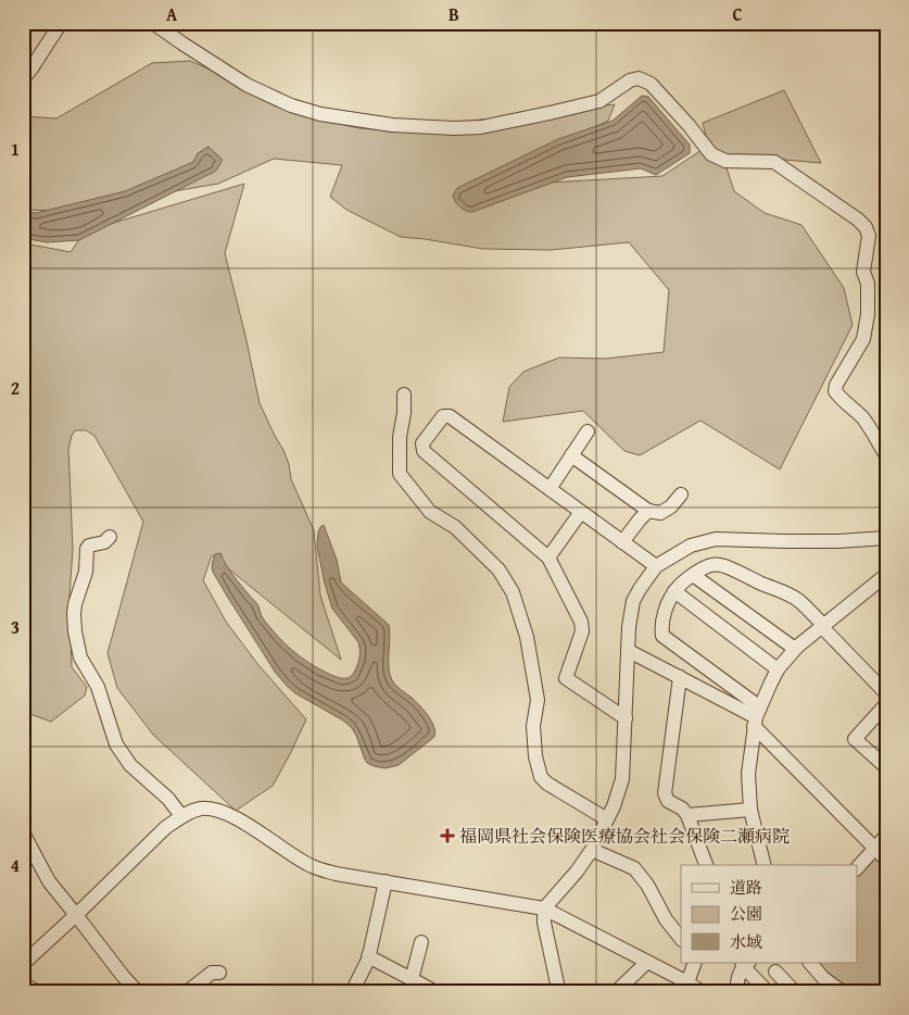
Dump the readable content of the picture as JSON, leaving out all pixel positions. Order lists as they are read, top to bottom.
{
  "places": {
    "health": ["福岡県社会保険医療協会社会保険二瀬病院"]
  },
  "legend": ["道路", "公園", "水域"],
  "grid": {
    "columns": ["A", "B", "C"],
    "rows": [
      "1",
      "2",
      "3",
      "4"
    ]
  }
}
